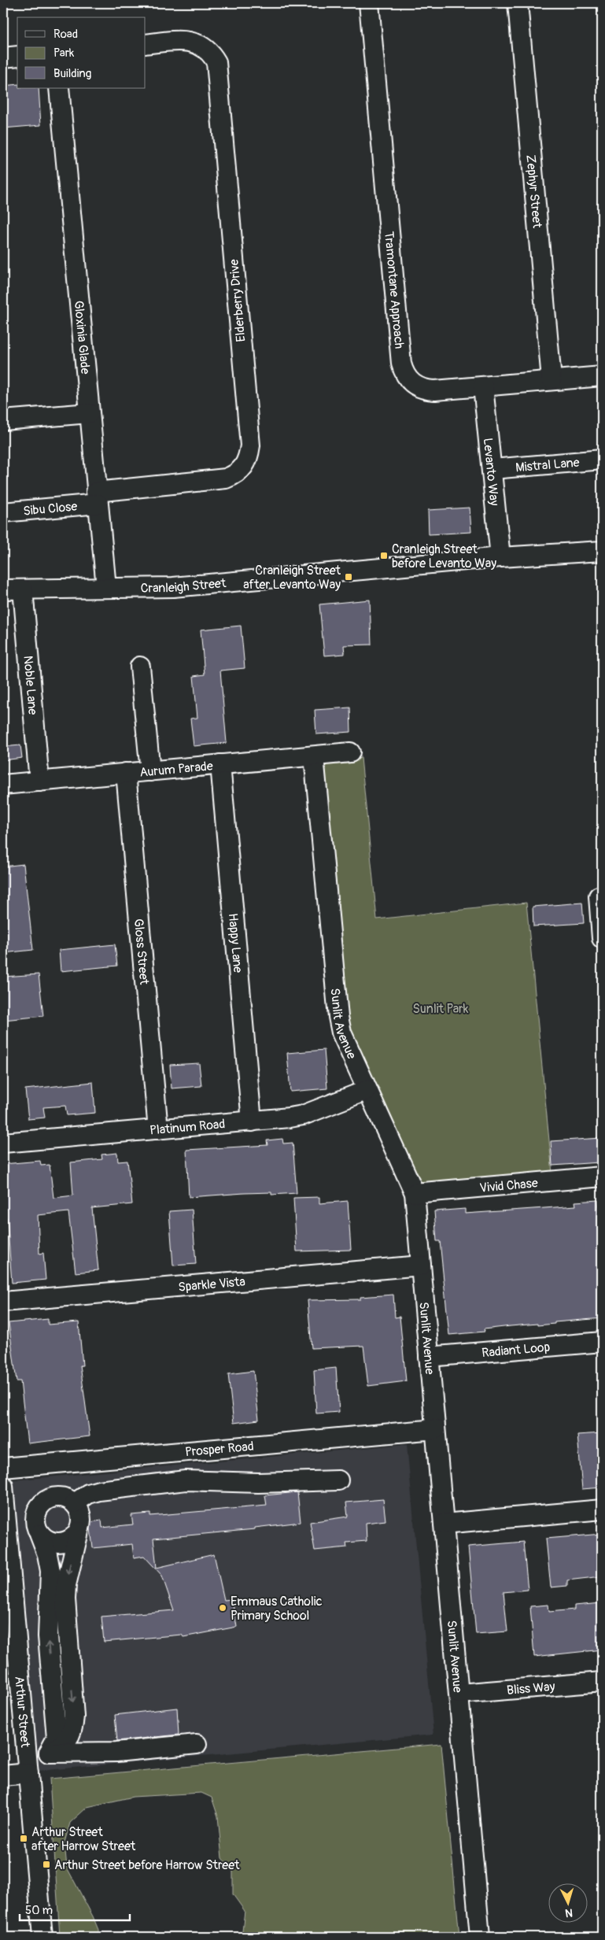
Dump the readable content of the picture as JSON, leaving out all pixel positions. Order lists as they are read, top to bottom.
{
  "streets": {
    "street": [
      "Zephyr Street",
      "Tramontane Approach",
      "Elderberry Drive",
      "Gloxinia Glade",
      "Mistral Lane",
      "Levanto Way",
      "Sibu Close",
      "Cranleigh Street",
      "Noble Lane",
      "Aurum Parade",
      "Happy Lane",
      "Gloss Street",
      "Sunlit Avenue",
      "Platinum Road",
      "Vivid Chase",
      "Sparkle Vista",
      "Radiant Loop",
      "Prosper Road",
      "Bliss Way",
      "Arthur Street"
    ]
  },
  "crossings": [
    ["Zephyr Street", "Tramontane Approach"],
    ["Tramontane Approach", "Levanto Way"],
    ["Elderberry Drive", "Gloxinia Glade"],
    ["Elderberry Drive", "Sibu Close"],
    ["Gloxinia Glade", "Sibu Close"],
    ["Gloxinia Glade", "Cranleigh Street"],
    ["Mistral Lane", "Levanto Way"],
    ["Levanto Way", "Cranleigh Street"],
    ["Cranleigh Street", "Noble Lane"],
    ["Noble Lane", "Aurum Parade"],
    ["Aurum Parade", "Happy Lane"],
    ["Aurum Parade", "Gloss Street"],
    ["Aurum Parade", "Sunlit Avenue"],
    ["Happy Lane", "Platinum Road"],
    ["Gloss Street", "Platinum Road"],
    ["Sunlit Avenue", "Platinum Road"],
    ["Sunlit Avenue", "Vivid Chase"],
    ["Sunlit Avenue", "Sparkle Vista"],
    ["Sunlit Avenue", "Radiant Loop"],
    ["Sunlit Avenue", "Prosper Road"],
    ["Sunlit Avenue", "Bliss Way"]
  ],
  "parks": ["Sunlit Park"],
  "places": {
    "transit": [
      "Cranleigh Street before Levanto Way",
      "Cranleigh Street after Levanto Way",
      "Arthur Street after Harrow Street",
      "Arthur Street before Harrow Street"
    ],
    "other": ["Emmaus Catholic Primary School"]
  },
  "legend": ["Road", "Park", "Building"],
  "scale_bar": "50 m",
  "north": "bottom"
}
